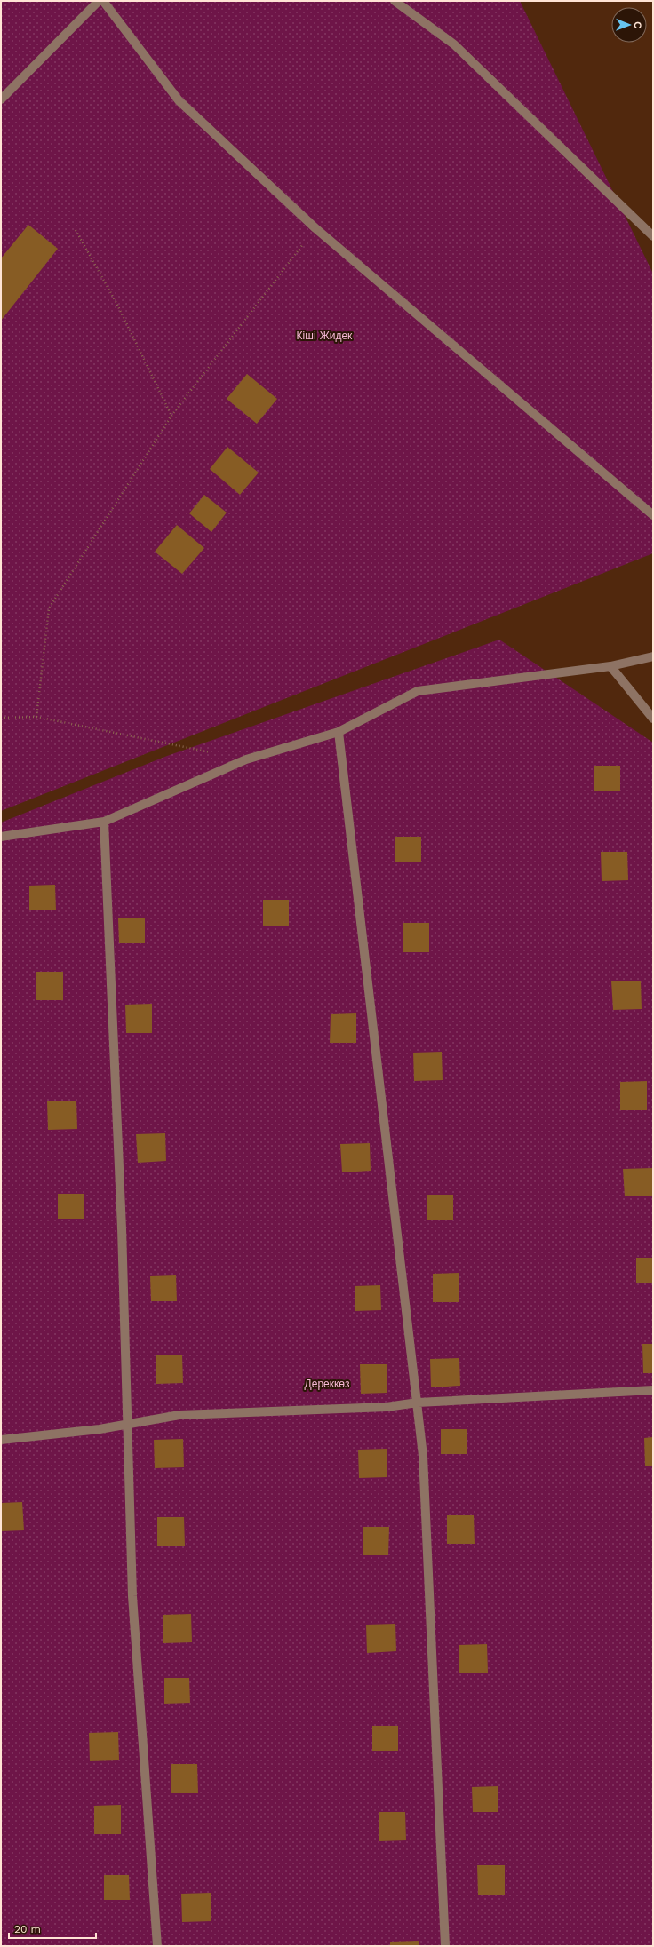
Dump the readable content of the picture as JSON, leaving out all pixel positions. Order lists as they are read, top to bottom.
{
  "parks": ["Кіші Жидек", "Дереккөз"],
  "scale_bar": "20 m",
  "north": "right"
}
